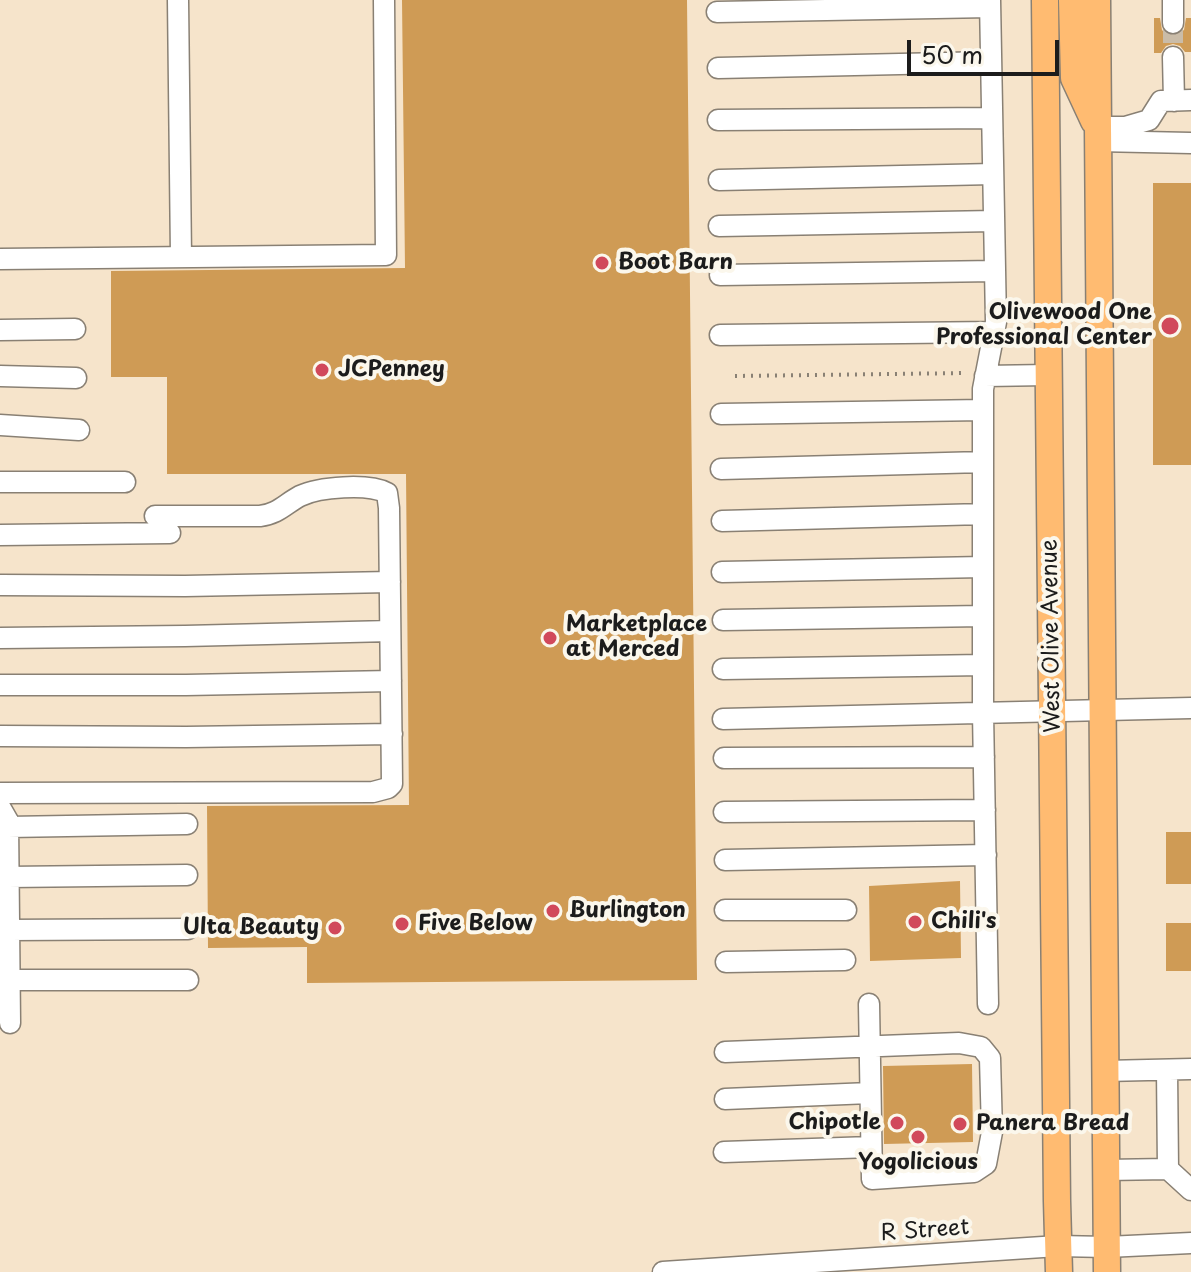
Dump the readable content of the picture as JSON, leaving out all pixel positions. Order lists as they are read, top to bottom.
{
  "streets": {
    "main road": ["West Olive Avenue"],
    "street": ["R Street"]
  },
  "crossings": [
    ["West Olive Avenue", "R Street"]
  ],
  "places": [
    "Boot Barn",
    "Olivewood One Professional Center",
    "JCPenney",
    "Marketplace at Merced",
    "Burlington",
    "Chili's",
    "Five Below",
    "Ulta Beauty",
    "Chipotle",
    "Panera Bread",
    "Yogolicious"
  ],
  "scale_bar": "50 m"
}
